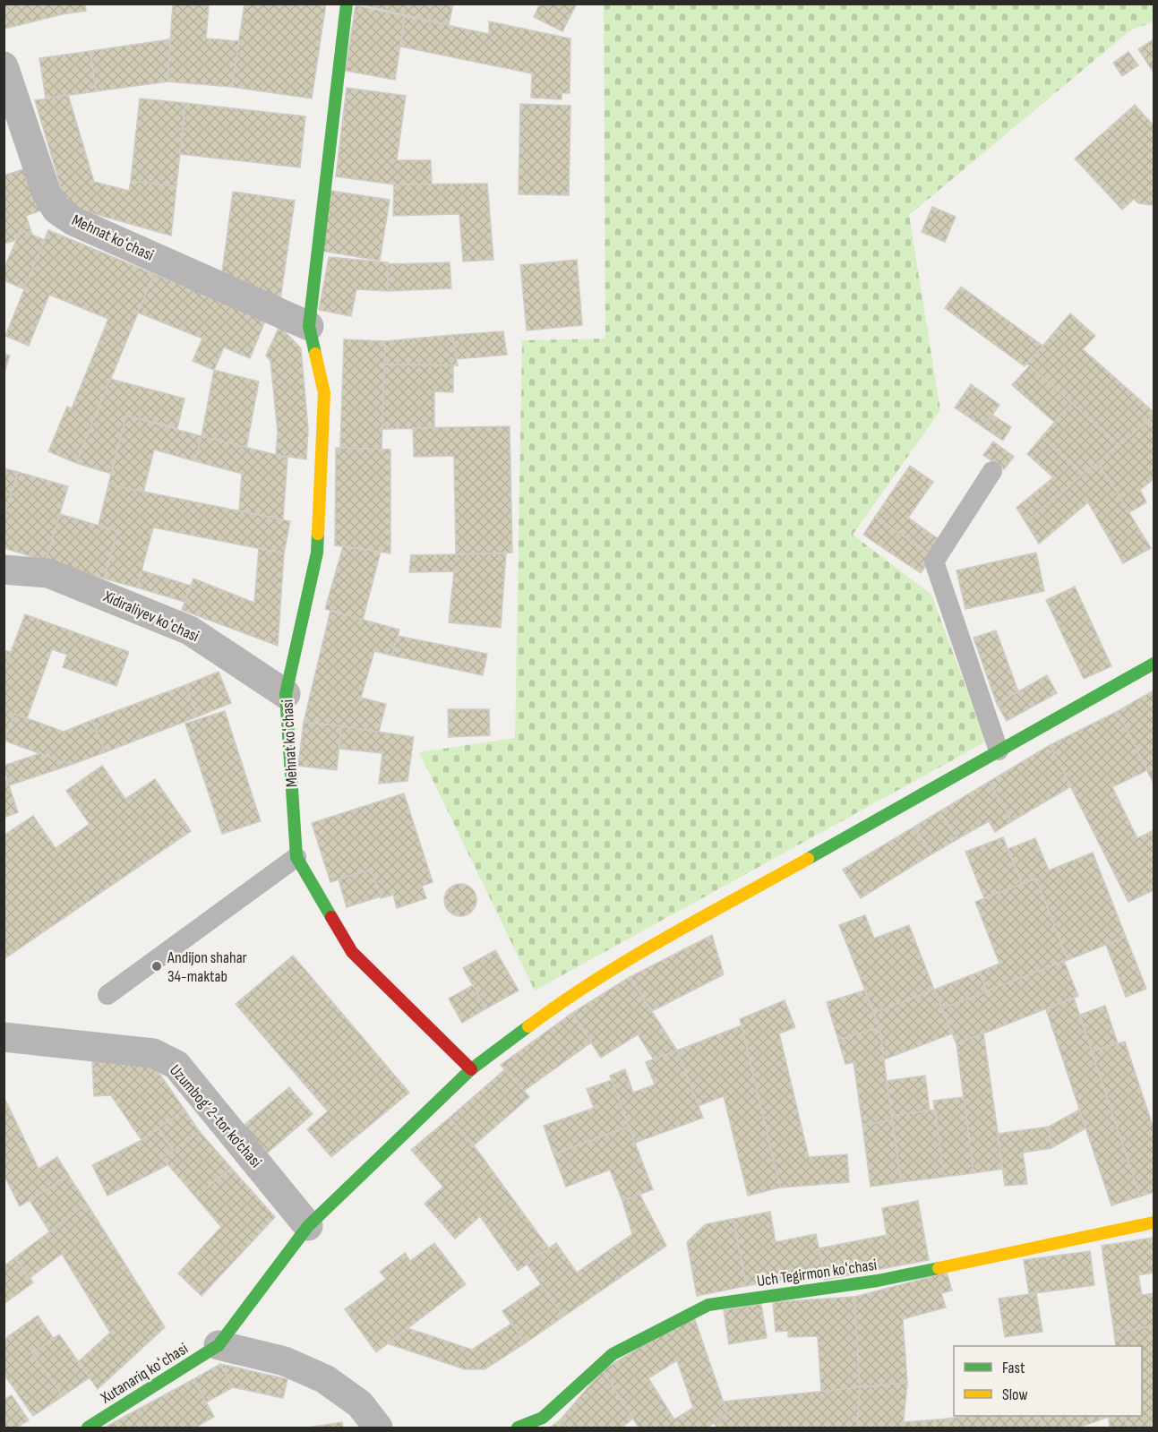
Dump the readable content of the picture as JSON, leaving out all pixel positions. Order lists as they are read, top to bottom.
{
  "streets": {
    "street": [
      "Mehnat koʻchasi",
      "Xidiraliyev koʻchasi",
      "Uzumbog‘ 2-tor ko‘chasi",
      "Uch Tegirmon koʻchasi",
      "Xutanariq koʻchasi"
    ]
  },
  "crossings": [
    ["Mehnat koʻchasi", "Xidiraliyev koʻchasi"]
  ],
  "places": ["Andijon shahar 34-maktab"],
  "legend": ["Fast", "Slow"]
}
